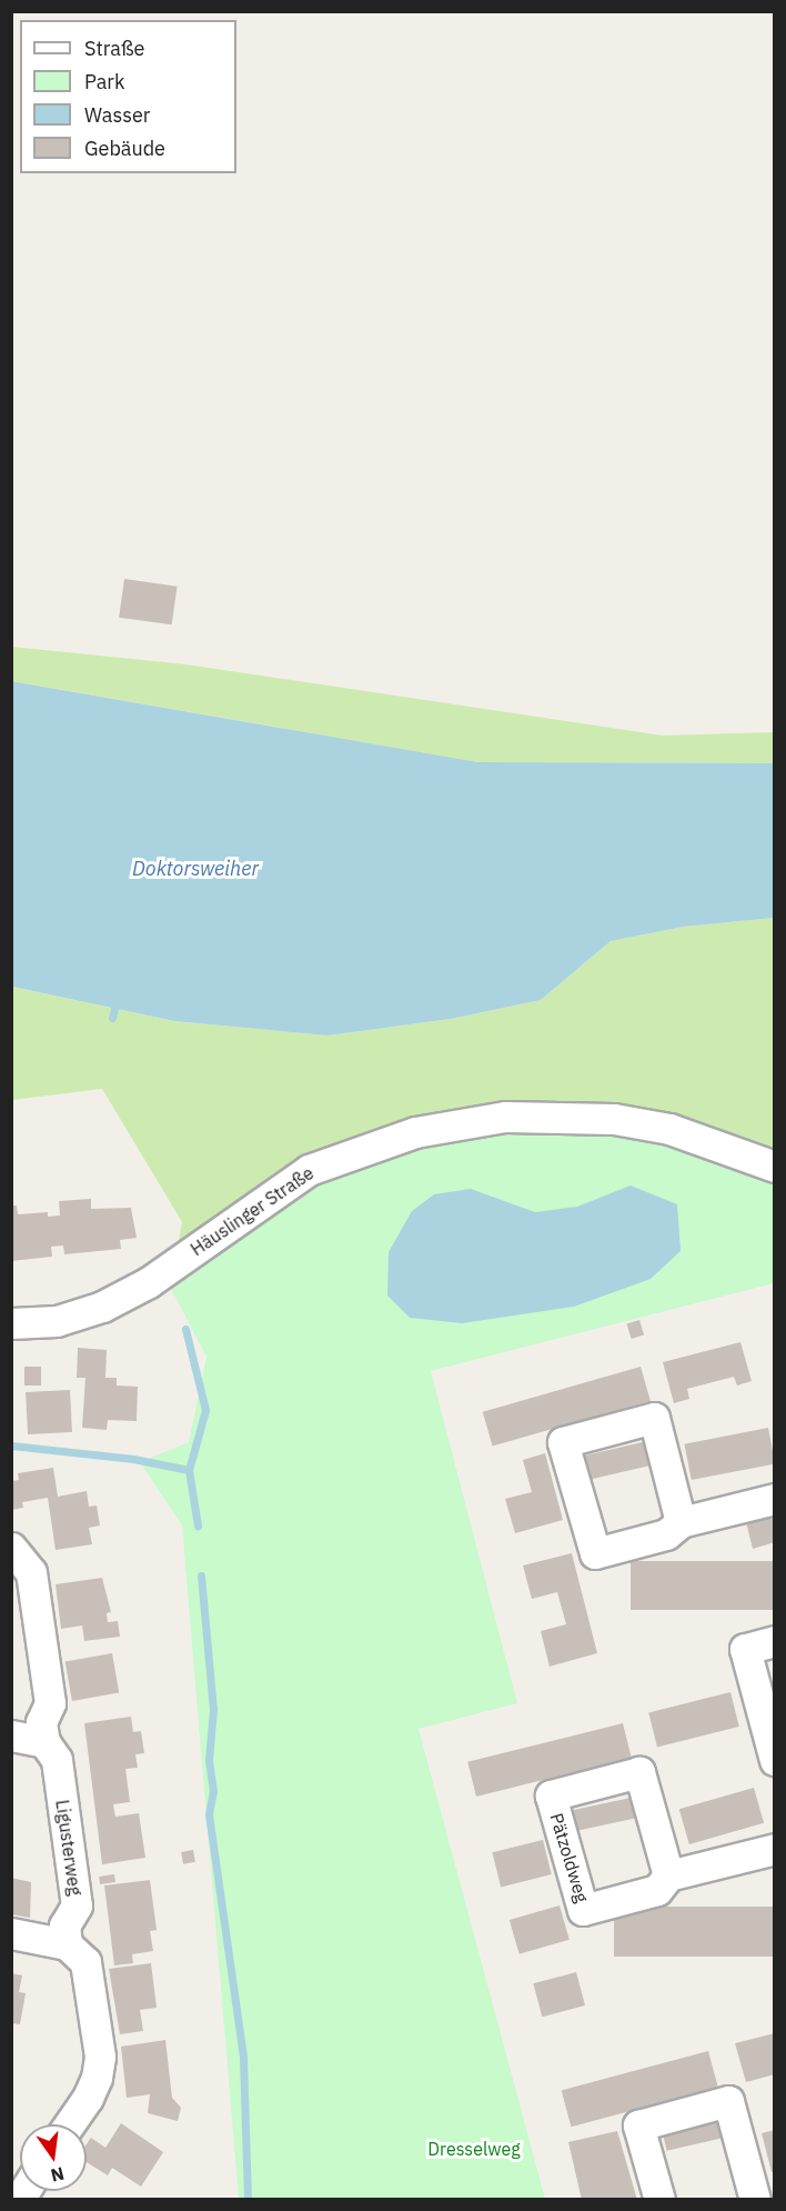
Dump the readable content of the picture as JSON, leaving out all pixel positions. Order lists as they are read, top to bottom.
{
  "streets": {
    "street": ["Häuslinger Straße", "Ligusterweg", "Pätzoldweg"]
  },
  "water": ["Doktorsweiher"],
  "parks": ["Dresselweg"],
  "legend": [
    "Straße",
    "Park",
    "Wasser",
    "Gebäude"
  ],
  "north": "bottom"
}
